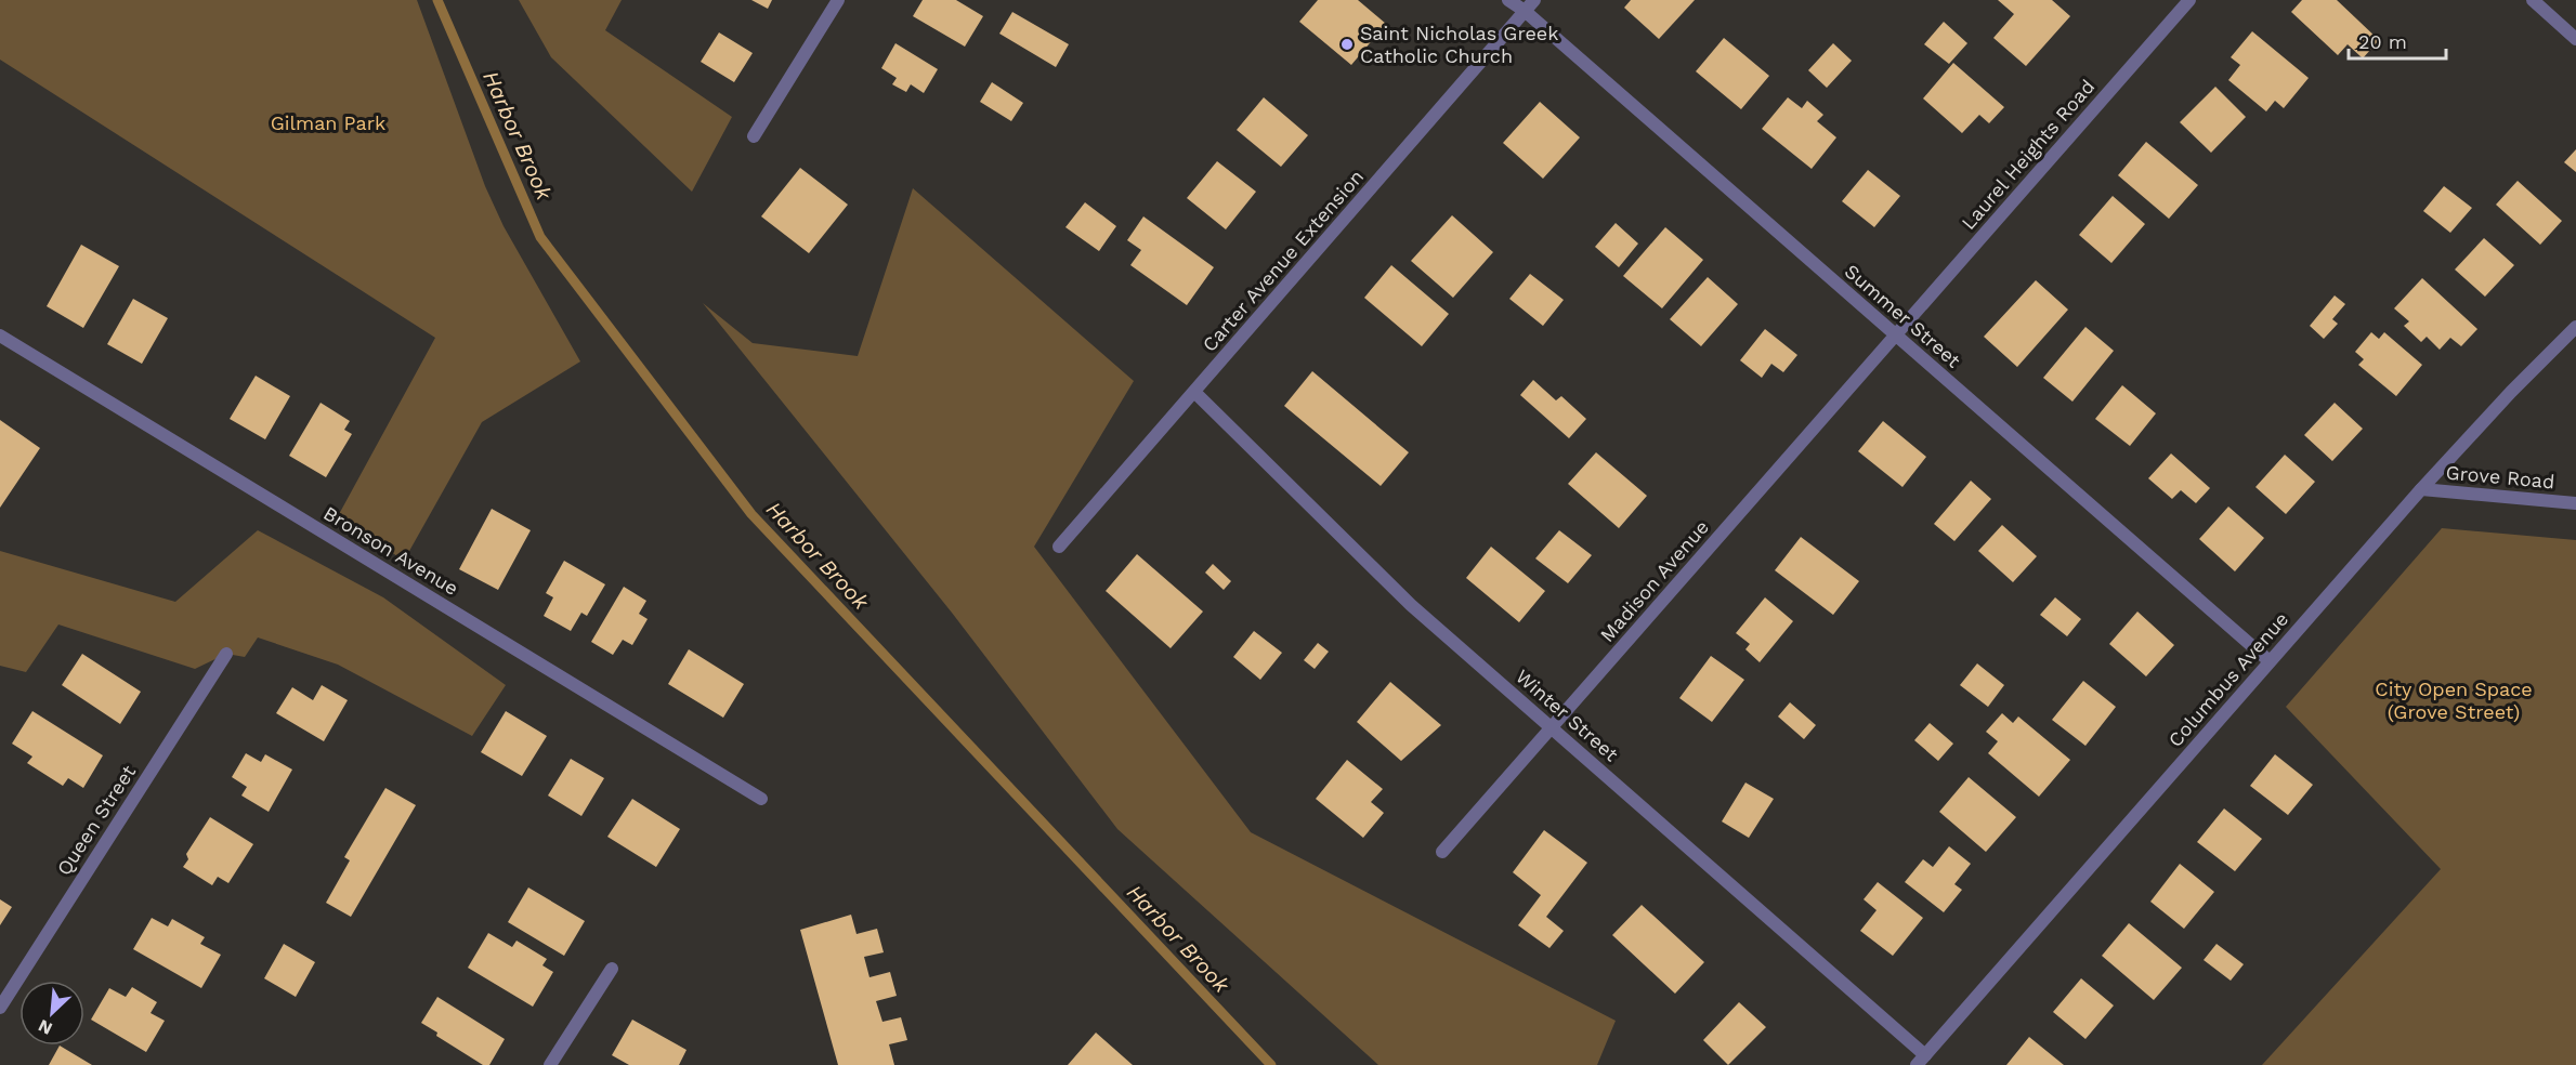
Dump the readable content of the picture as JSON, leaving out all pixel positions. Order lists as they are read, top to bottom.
{
  "streets": {
    "street": [
      "Laurel Heights Road",
      "Carter Avenue Extension",
      "Summer Street",
      "Grove Road",
      "Bronson Avenue",
      "Madison Avenue",
      "Columbus Avenue",
      "Winter Street",
      "Queen Street"
    ]
  },
  "crossings": [
    ["Laurel Heights Road", "Summer Street"],
    ["Laurel Heights Road", "Madison Avenue"],
    ["Carter Avenue Extension", "Summer Street"],
    ["Carter Avenue Extension", "Winter Street"],
    ["Summer Street", "Madison Avenue"],
    ["Summer Street", "Columbus Avenue"],
    ["Grove Road", "Columbus Avenue"],
    ["Madison Avenue", "Winter Street"],
    ["Columbus Avenue", "Winter Street"]
  ],
  "water": ["Harbor Brook"],
  "parks": ["Gilman Park", "City Open Space (Grove Street)"],
  "places": ["Saint Nicholas Greek Catholic Church"],
  "scale_bar": "20 m",
  "north": "bottom left"
}
